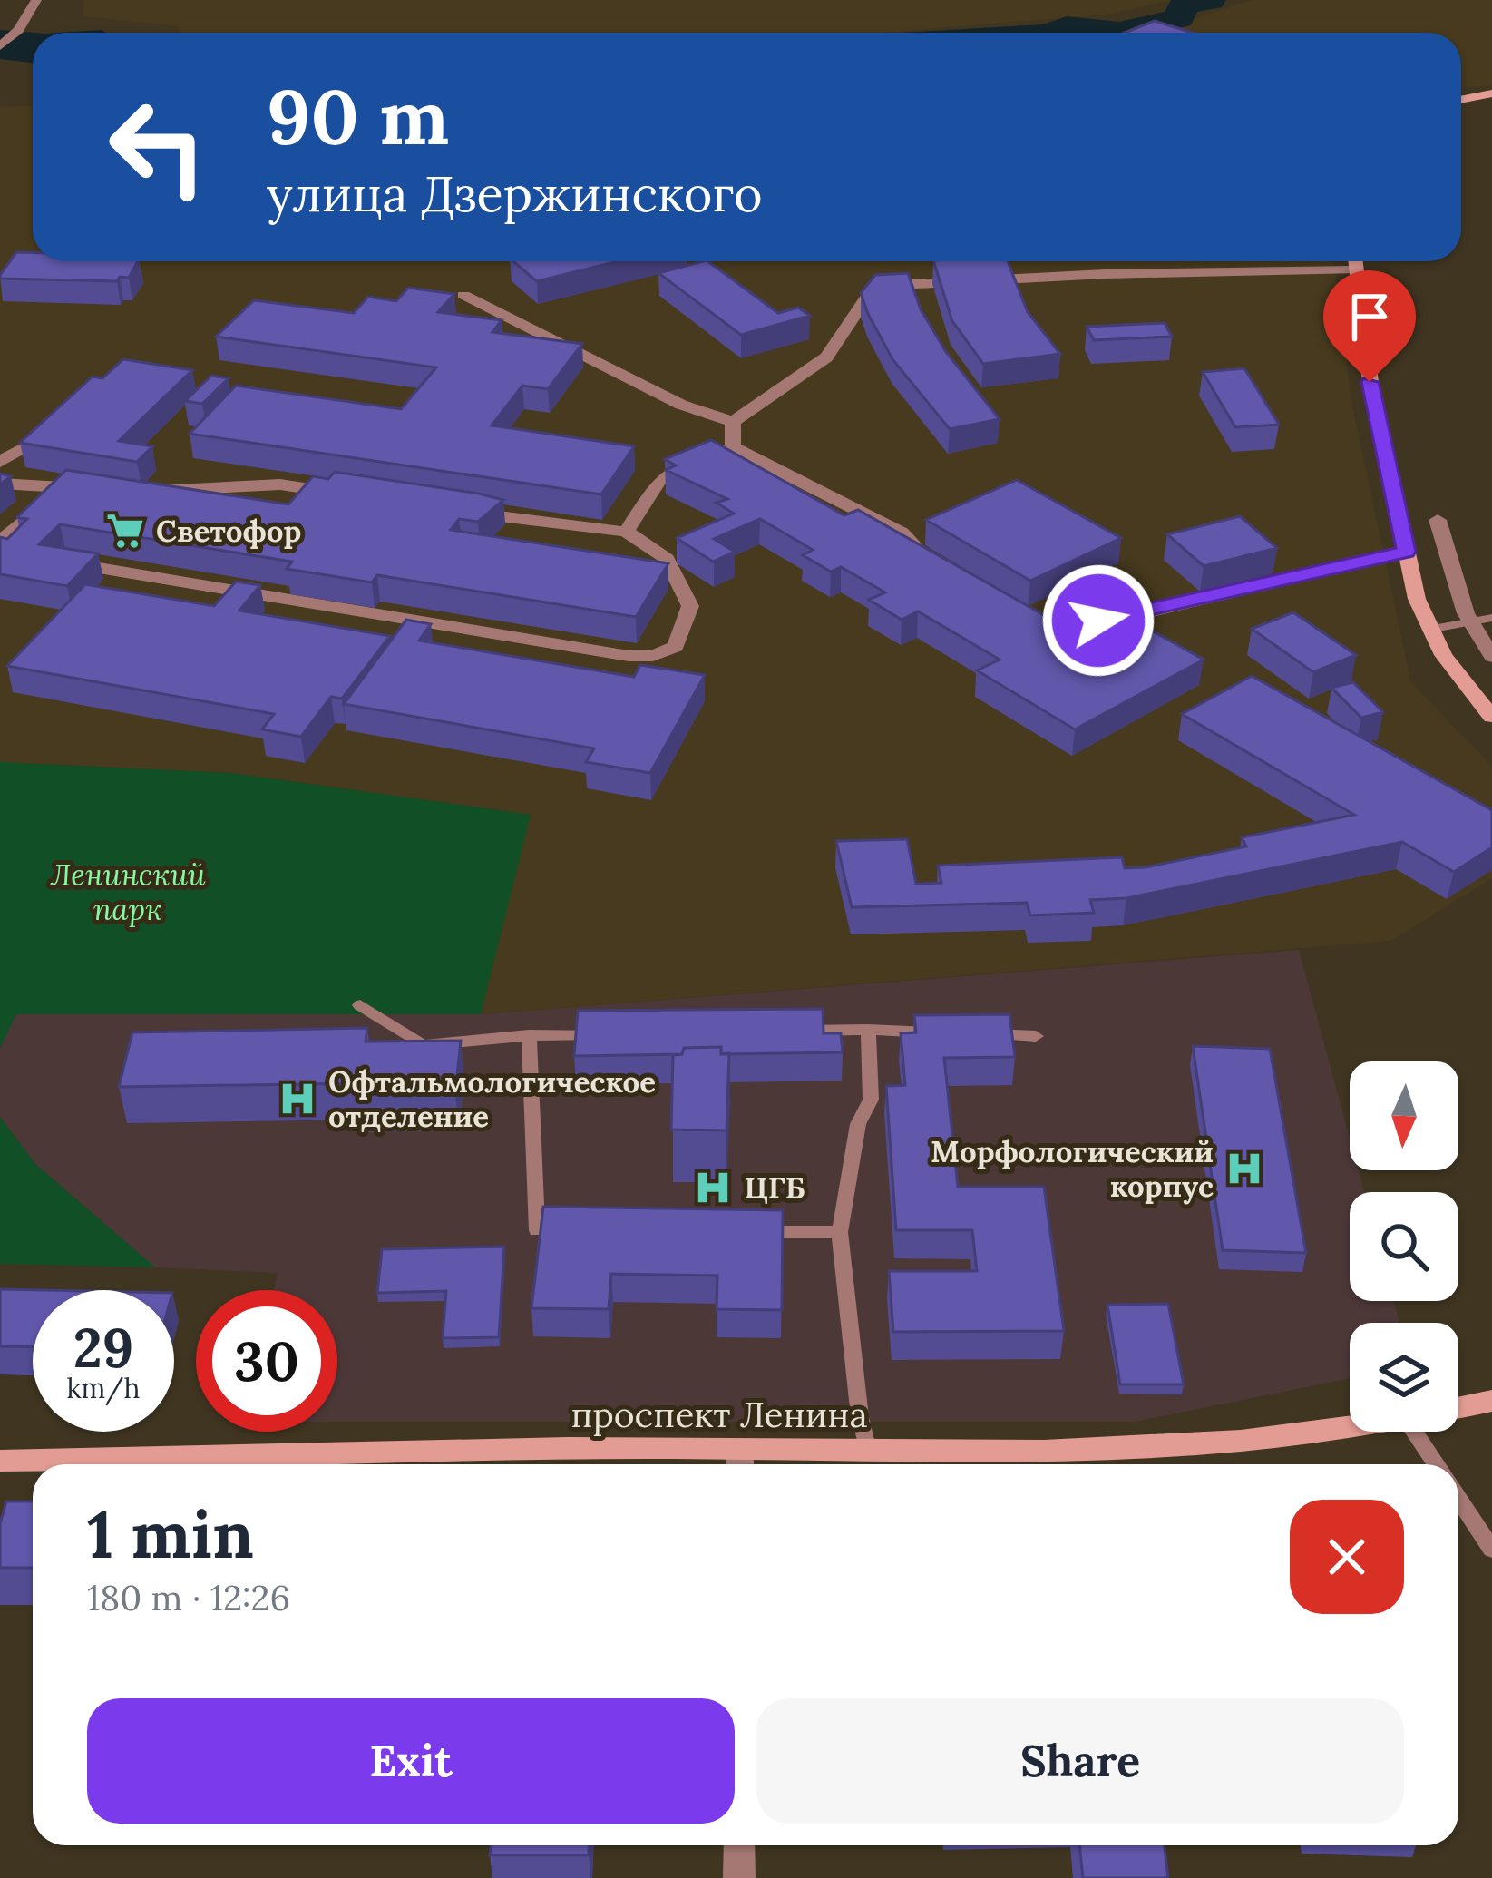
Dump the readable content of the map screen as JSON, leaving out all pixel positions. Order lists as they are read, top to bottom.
{
  "streets": {
    "main road": ["проспект Ленина"]
  },
  "parks": ["Ленинский парк"],
  "places": {
    "supermarket": ["Светофор"],
    "hospital": ["Офтальмологическое отделение", "Морфологический корпус", "ЦГБ"]
  },
  "north": "bottom",
  "page": {
    "turn": ["90 m", "улица Дзержинского"],
    "speed": "29 km/h",
    "limit": "30",
    "heading": ["1 min", "180 m · 12:26"],
    "buttons": ["Exit", "Share"]
  }
}
